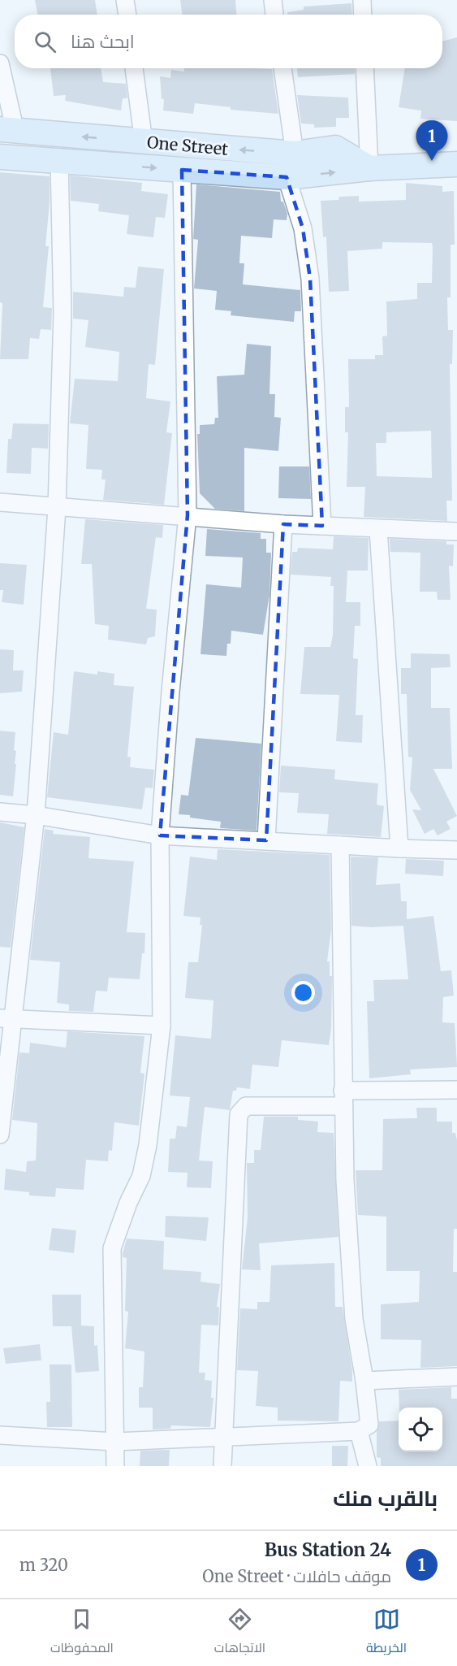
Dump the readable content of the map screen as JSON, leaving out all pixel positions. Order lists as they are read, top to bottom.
{
  "streets": {
    "street": ["One Street"]
  },
  "page": {
    "search": "ابحث هنا",
    "pins": "1",
    "heading": "بالقرب منك",
    "list": [
      {
        "mark": "1",
        "name": "24 Bus Station",
        "note": "موقف حافلات · One Street",
        "value": "320 m"
      }
    ],
    "nav": ["الخريطة", "الاتجاهات", "المحفوظات"]
  }
}
